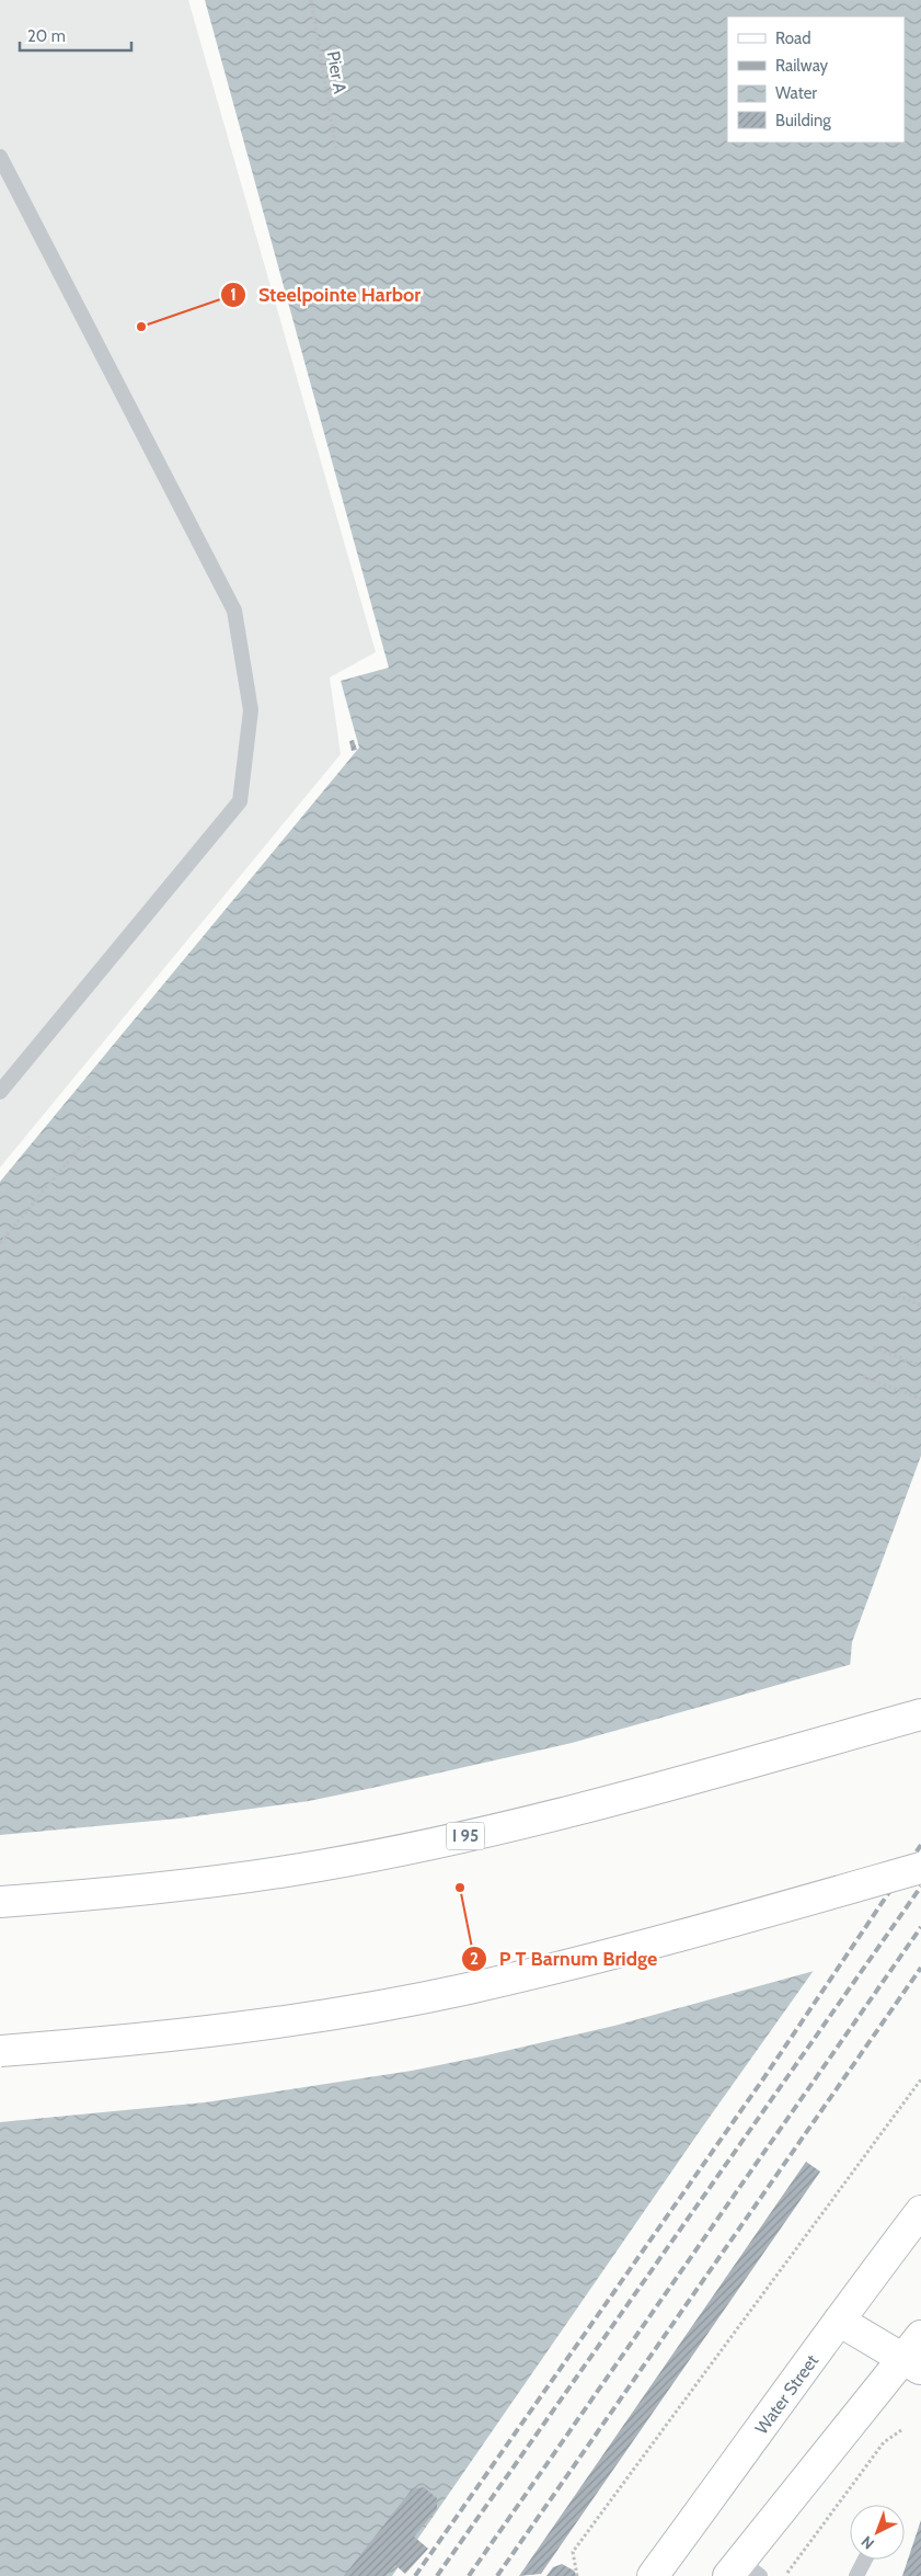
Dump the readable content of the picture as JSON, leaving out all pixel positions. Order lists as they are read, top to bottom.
{
  "streets": {
    "main road": ["I 95", "Water Street"],
    "path": ["Pier A"]
  },
  "places": ["Steelpointe Harbor", "P T Barnum Bridge"],
  "legend": [
    "Road",
    "Railway",
    "Water",
    "Building"
  ],
  "scale_bar": "20 m",
  "north": "bottom left"
}
